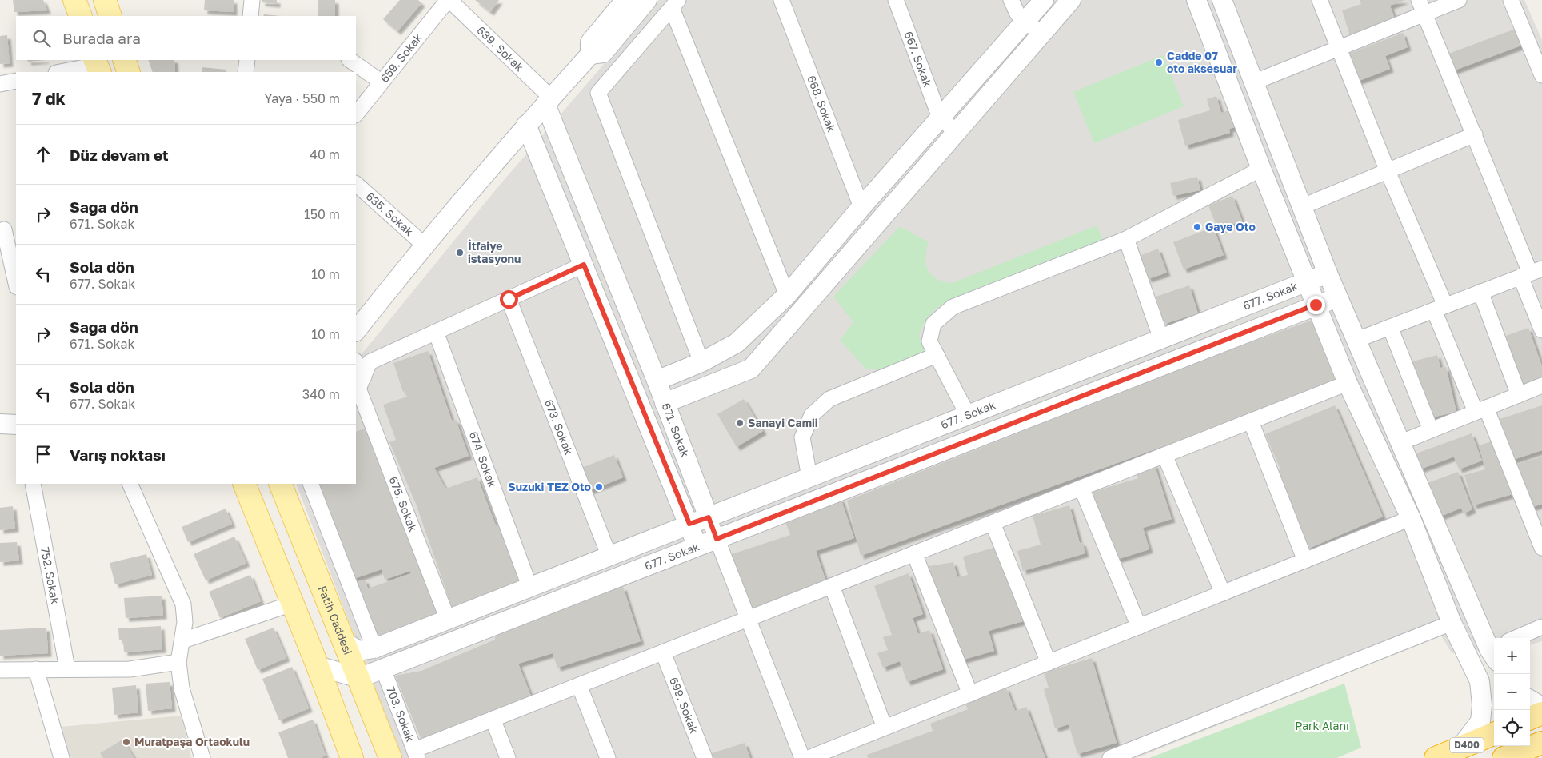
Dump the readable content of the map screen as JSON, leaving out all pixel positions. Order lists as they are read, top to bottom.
{
  "streets": {
    "highway": ["D400"],
    "main road": ["Fatih Caddesi"],
    "street": [
      "639. Sokak",
      "659. Sokak",
      "667. Sokak",
      "668. Sokak",
      "635. Sokak",
      "677. Sokak",
      "673. Sokak",
      "671. Sokak",
      "674. Sokak",
      "675. Sokak",
      "752. Sokak",
      "699. Sokak",
      "703. Sokak"
    ]
  },
  "crossings": [
    ["639. Sokak", "659. Sokak"],
    ["639. Sokak", "671. Sokak"],
    ["677. Sokak", "673. Sokak"],
    ["677. Sokak", "671. Sokak"],
    ["677. Sokak", "674. Sokak"],
    ["677. Sokak", "675. Sokak"],
    ["677. Sokak", "Fatih Caddesi"],
    ["677. Sokak", "703. Sokak"]
  ],
  "parks": ["Park Alanı"],
  "places": [
    "Cadde 07 oto aksesuar",
    "Gaye Oto",
    "İtfaiye istasyonu",
    "Sanayi Camii",
    "Suzuki TEZ Oto",
    "Muratpaşa Ortaokulu"
  ],
  "page": {
    "search": "Burada ara",
    "heading": ["7 dk", "Yaya · 550 m"],
    "list": [
      ["Düz devam et", "40 m"],
      ["Sağa dön", "671. Sokak", "150 m"],
      ["Sola dön", "677. Sokak", "10 m"],
      ["Sağa dön", "671. Sokak", "10 m"],
      ["Sola dön", "677. Sokak", "340 m"],
      "Varış noktası"
    ],
    "map_buttons": ["+", "−"]
  }
}
